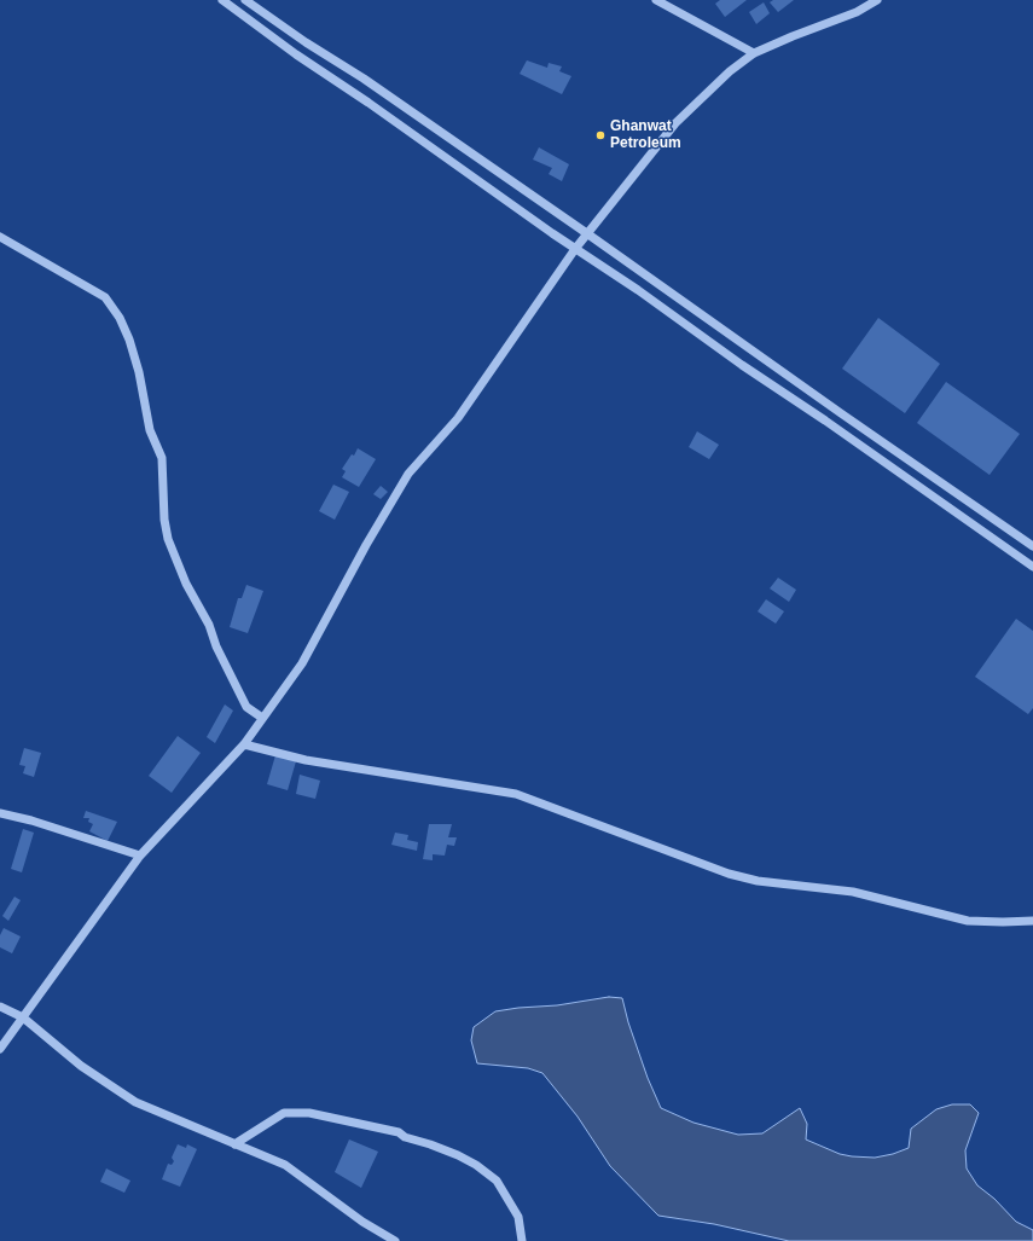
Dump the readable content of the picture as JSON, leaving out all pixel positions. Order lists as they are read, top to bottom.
{
  "places": ["Ghanwat Petroleum"]
}
